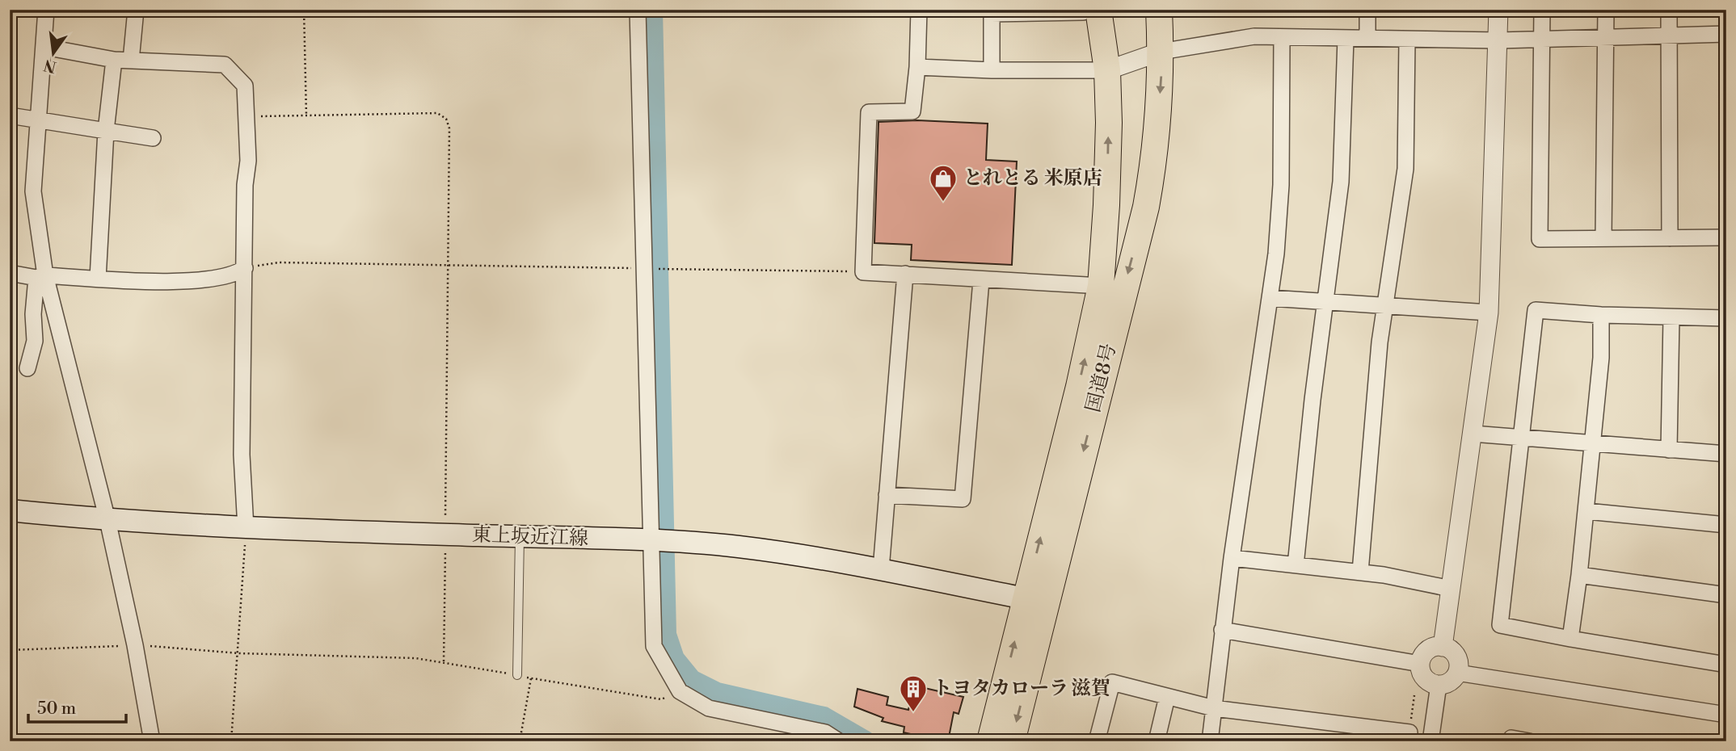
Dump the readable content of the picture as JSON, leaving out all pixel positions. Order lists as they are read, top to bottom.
{
  "streets": {
    "highway": ["国道8号"],
    "main road": ["東上坂近江線"]
  },
  "crossings": [
    ["国道8号", "東上坂近江線"]
  ],
  "places": {
    "shop": ["とれとる 米原店"],
    "building": ["トヨタカローラ 滋賀"]
  },
  "scale_bar": "50 m",
  "north": "bottom"
}
